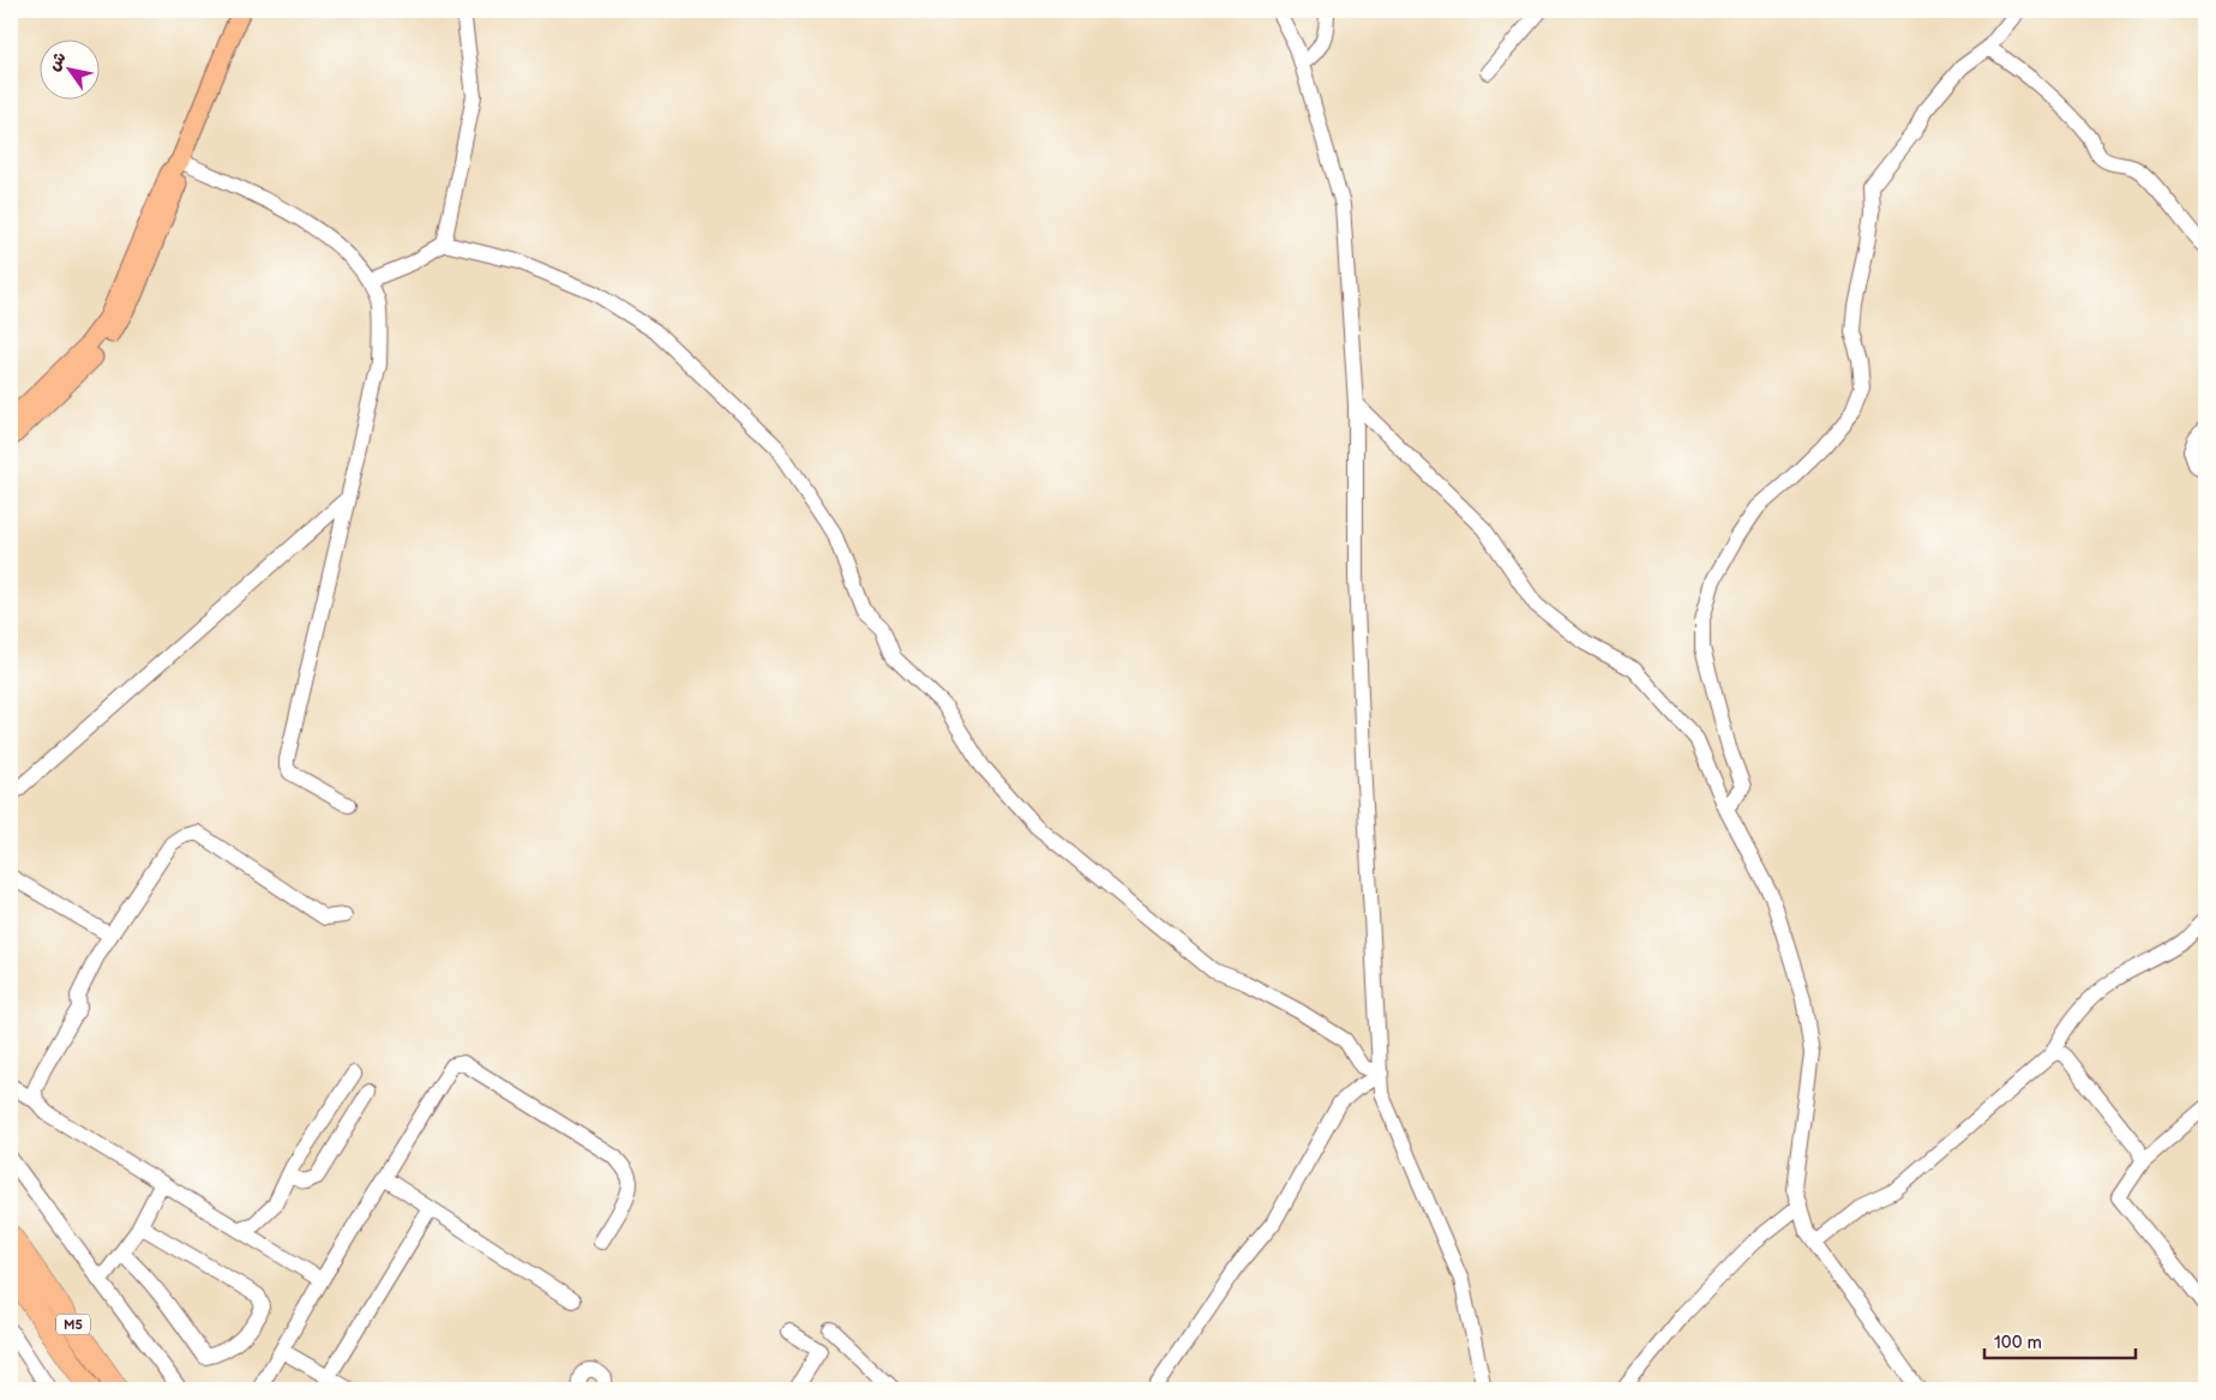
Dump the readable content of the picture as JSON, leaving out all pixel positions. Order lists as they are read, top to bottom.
{
  "streets": {
    "highway": ["M5"]
  },
  "scale_bar": "100 m",
  "north": "top left"
}
